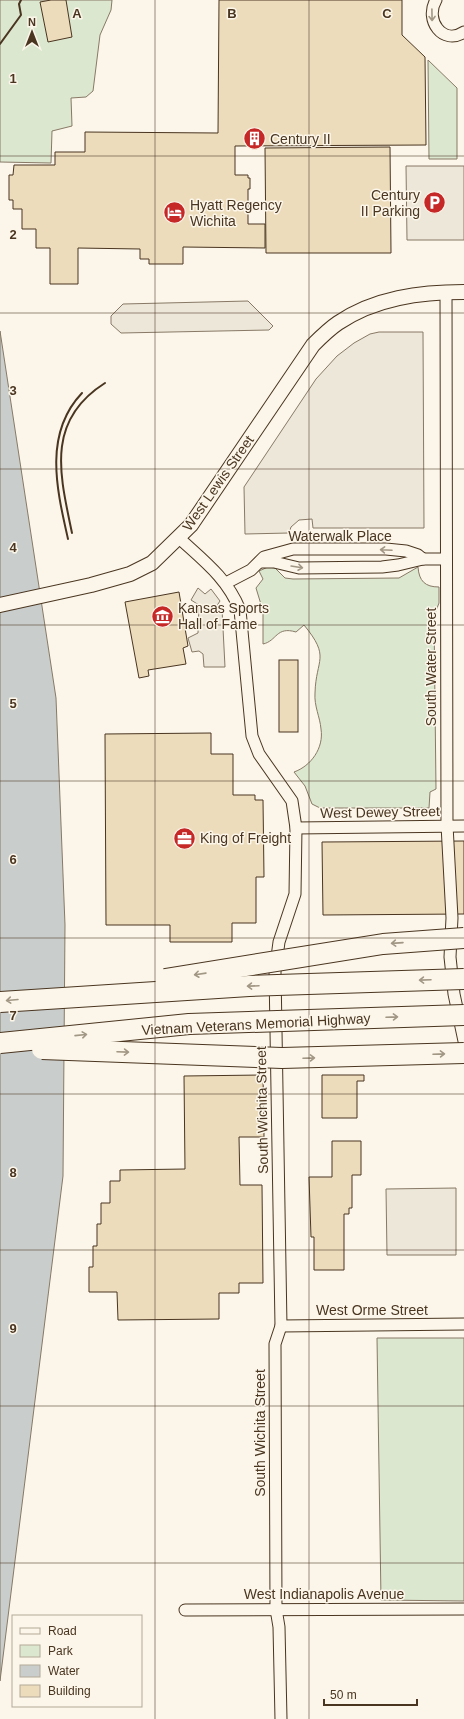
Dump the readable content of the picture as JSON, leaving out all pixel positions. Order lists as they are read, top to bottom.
{
  "streets": {
    "highway": ["Vietnam Veterans Memorial Highway"],
    "street": [
      "West Lewis Street",
      "Waterwalk Place",
      "South Water Street",
      "West Dewey Street",
      "South Wichita Street",
      "West Orme Street",
      "West Indianapolis Avenue"
    ]
  },
  "crossings": [
    ["West Lewis Street", "South Water Street"],
    ["West Lewis Street", "South Wichita Street"],
    ["Waterwalk Place", "South Water Street"],
    ["Waterwalk Place", "South Wichita Street"],
    ["South Water Street", "West Dewey Street"],
    ["West Dewey Street", "South Wichita Street"],
    ["South Wichita Street", "West Orme Street"],
    ["South Wichita Street", "West Indianapolis Avenue"]
  ],
  "places": {
    "building": ["Century II"],
    "parking": ["Century II Parking"],
    "hotel": ["Hyatt Regency Wichita"],
    "museum": ["Kansas Sports Hall of Fame"],
    "office": ["King of Freight"]
  },
  "legend": [
    "Road",
    "Park",
    "Water",
    "Building"
  ],
  "scale_bar": "50 m",
  "north": "top",
  "grid": {
    "columns": ["A", "B", "C"],
    "rows": [
      "1",
      "2",
      "3",
      "4",
      "5",
      "6",
      "7",
      "8",
      "9"
    ]
  }
}
